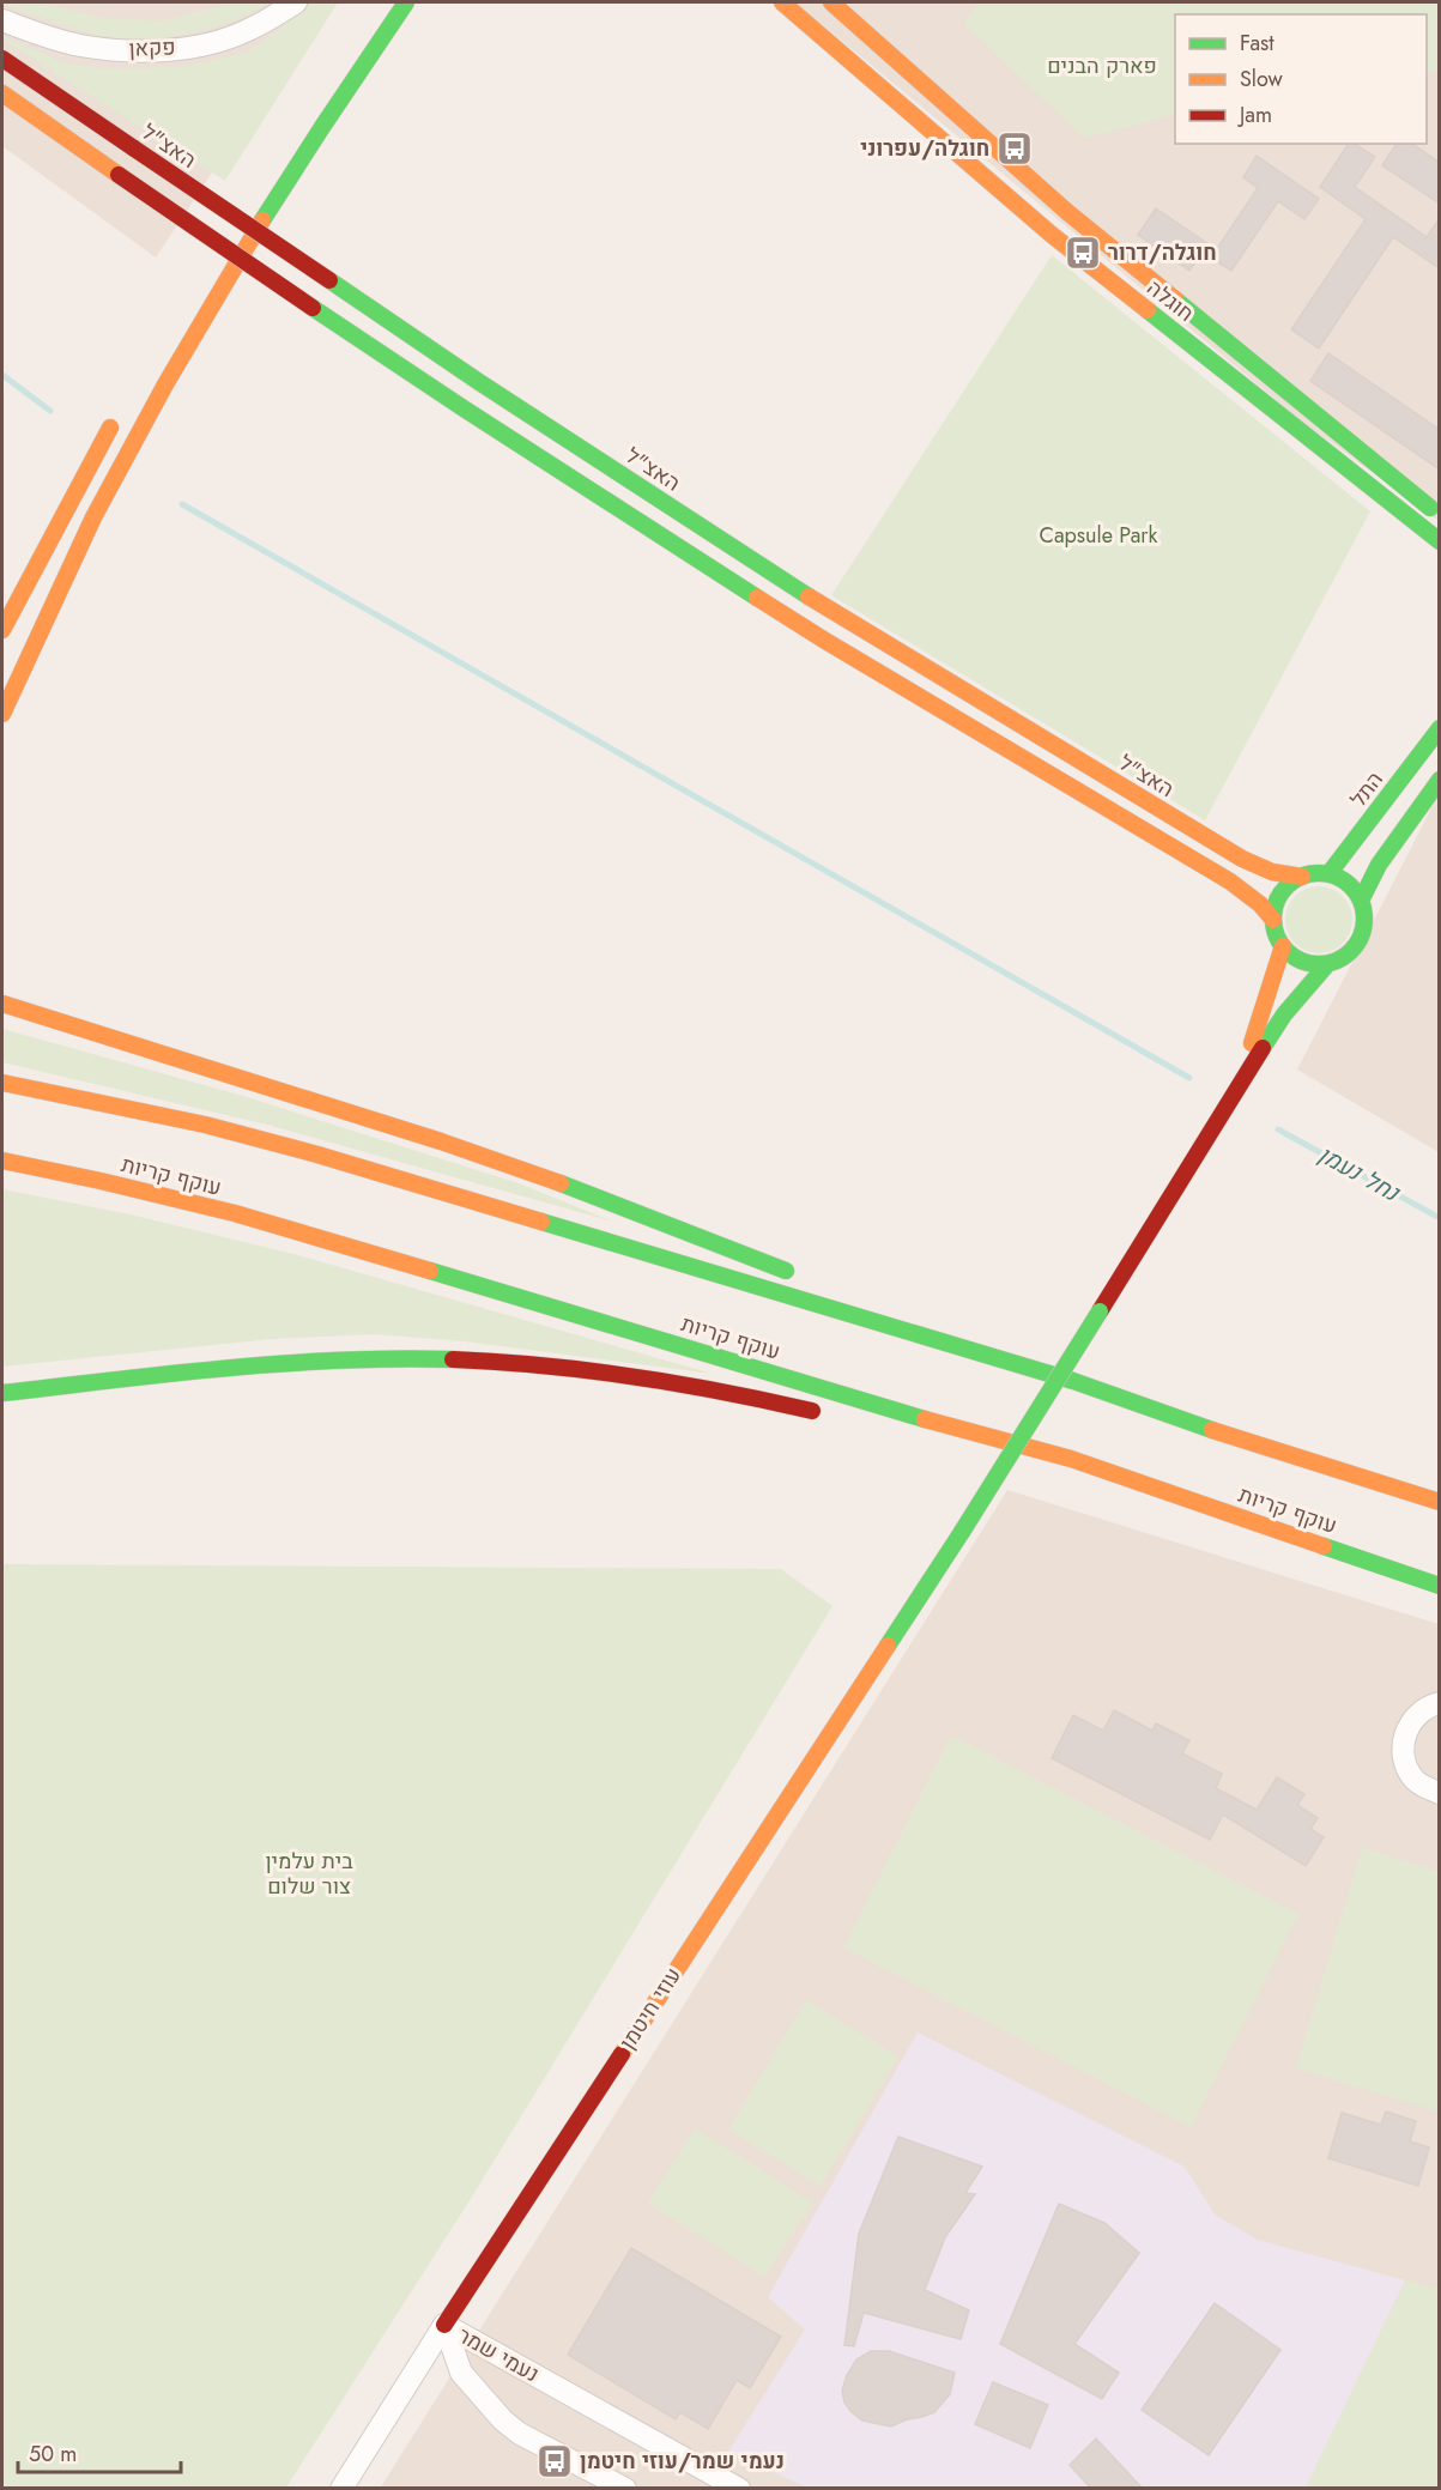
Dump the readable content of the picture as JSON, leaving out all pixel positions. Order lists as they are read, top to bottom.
{
  "streets": {
    "main road": [
      "האצ\"ל",
      "חוגלה",
      "התל",
      "עוקף קריות",
      "עוזי חיטמן"
    ],
    "street": ["פקאן", "נעמי שמר"]
  },
  "crossings": [
    ["האצ\"ל", "התל"],
    ["עוזי חיטמן", "נעמי שמר"]
  ],
  "water": ["נחל נעמן"],
  "parks": ["פארק הבנים", "Capsule Park", "בית עלמין צור שלום"],
  "places": {
    "bus stop": ["חוגלה/עפרוני", "חוגלה/דרור", "נעמי שמר/עוזי חיטמן"]
  },
  "legend": ["Fast", "Slow", "Jam"],
  "scale_bar": "50 m"
}
